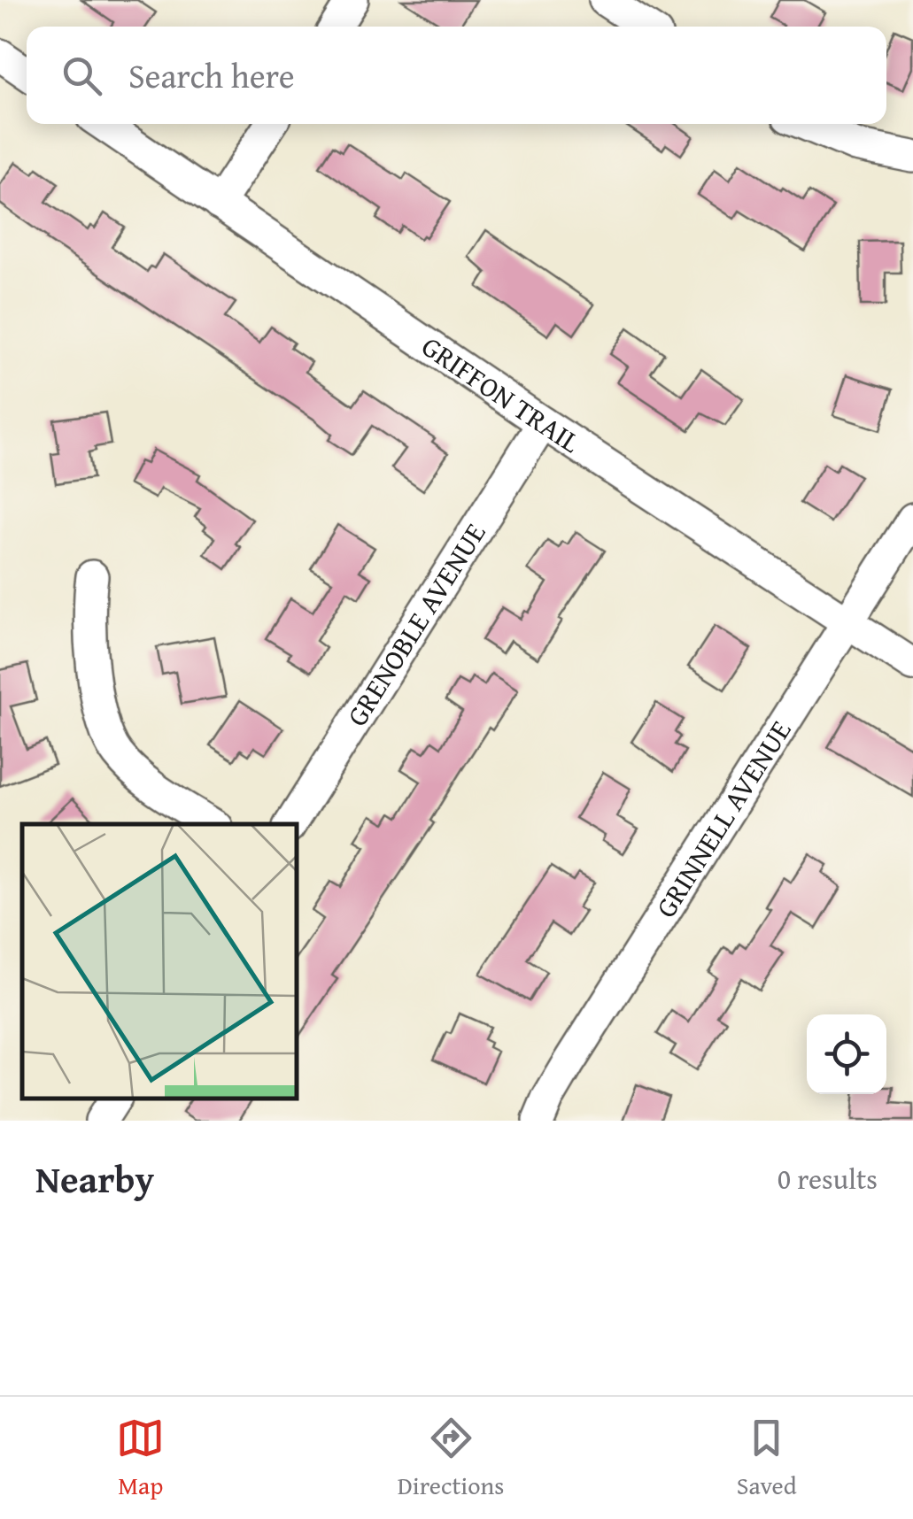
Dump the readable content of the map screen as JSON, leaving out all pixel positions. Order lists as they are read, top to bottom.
{
  "streets": {
    "street": ["GRIFFON TRAIL", "GRENOBLE AVENUE", "GRINNELL AVENUE"]
  },
  "crossings": [
    ["GRIFFON TRAIL", "GRENOBLE AVENUE"],
    ["GRIFFON TRAIL", "GRINNELL AVENUE"]
  ],
  "page": {
    "search": "Search here",
    "heading": ["Nearby", "0 results"],
    "nav": ["Map", "Directions", "Saved"]
  }
}
